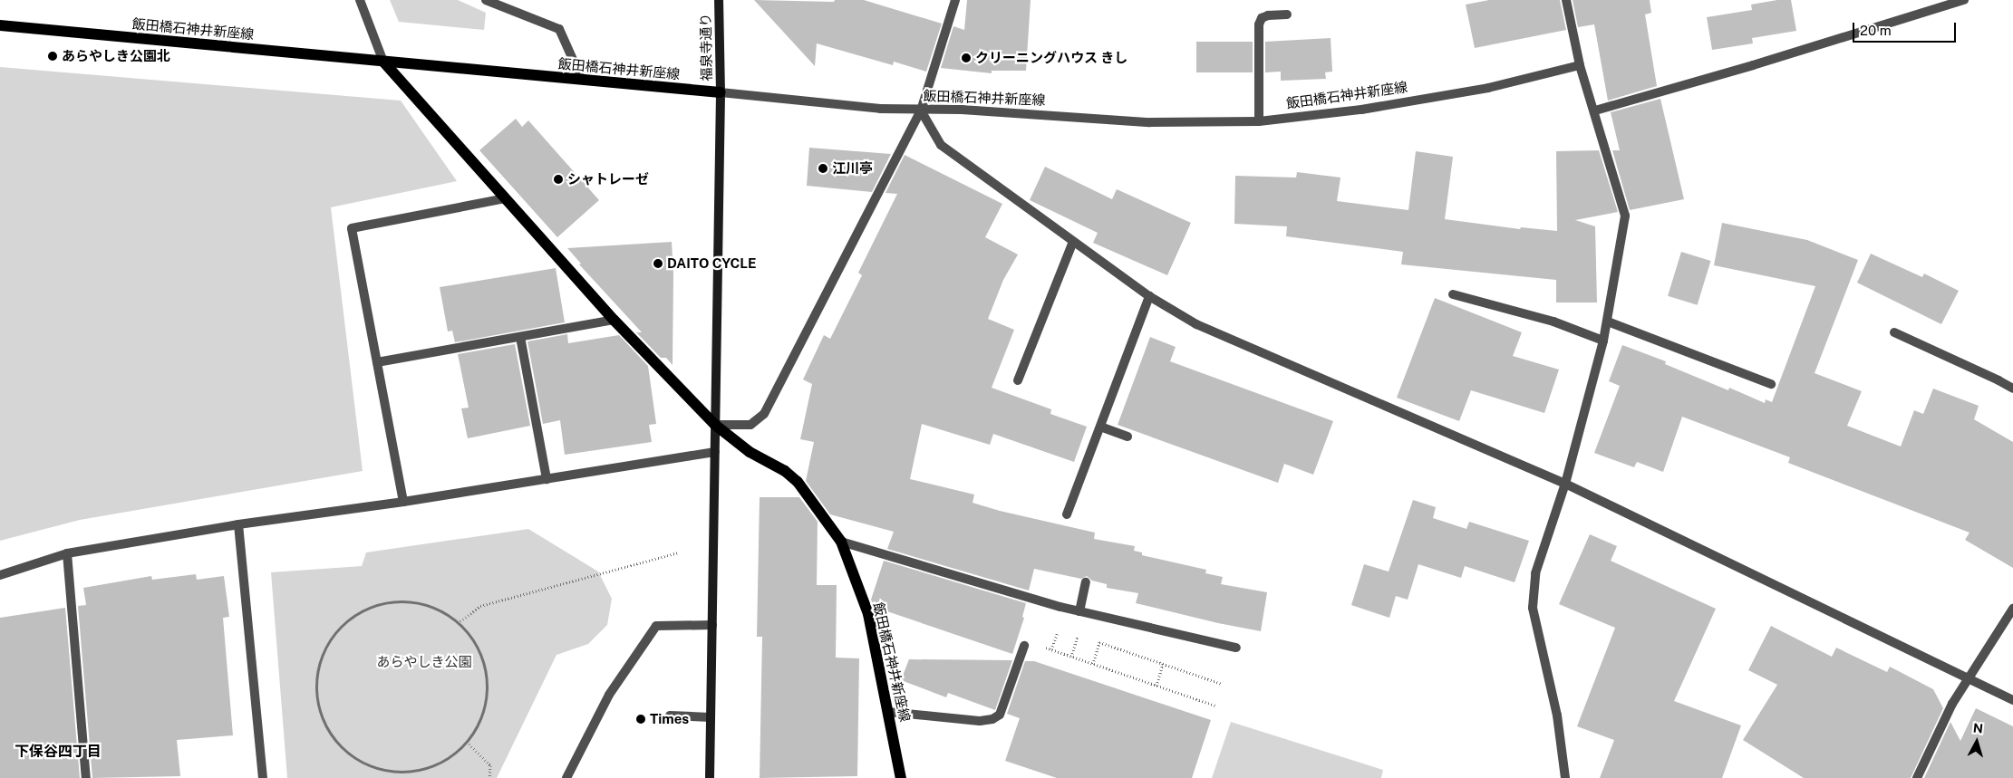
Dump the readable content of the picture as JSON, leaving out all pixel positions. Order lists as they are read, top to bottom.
{
  "streets": {
    "main road": ["飯田橋石神井新座線"],
    "street": ["福泉寺通り"]
  },
  "crossings": [
    ["飯田橋石神井新座線", "福泉寺通り"]
  ],
  "districts": ["下保谷四丁目"],
  "parks": ["あらやしき公園"],
  "places": [
    "あらやしき公園北",
    "クリーニングハウス きし",
    "江川亭",
    "シャトレーゼ",
    "DAITO CYCLE",
    "Times"
  ],
  "scale_bar": "20 m",
  "north": "top"
}
